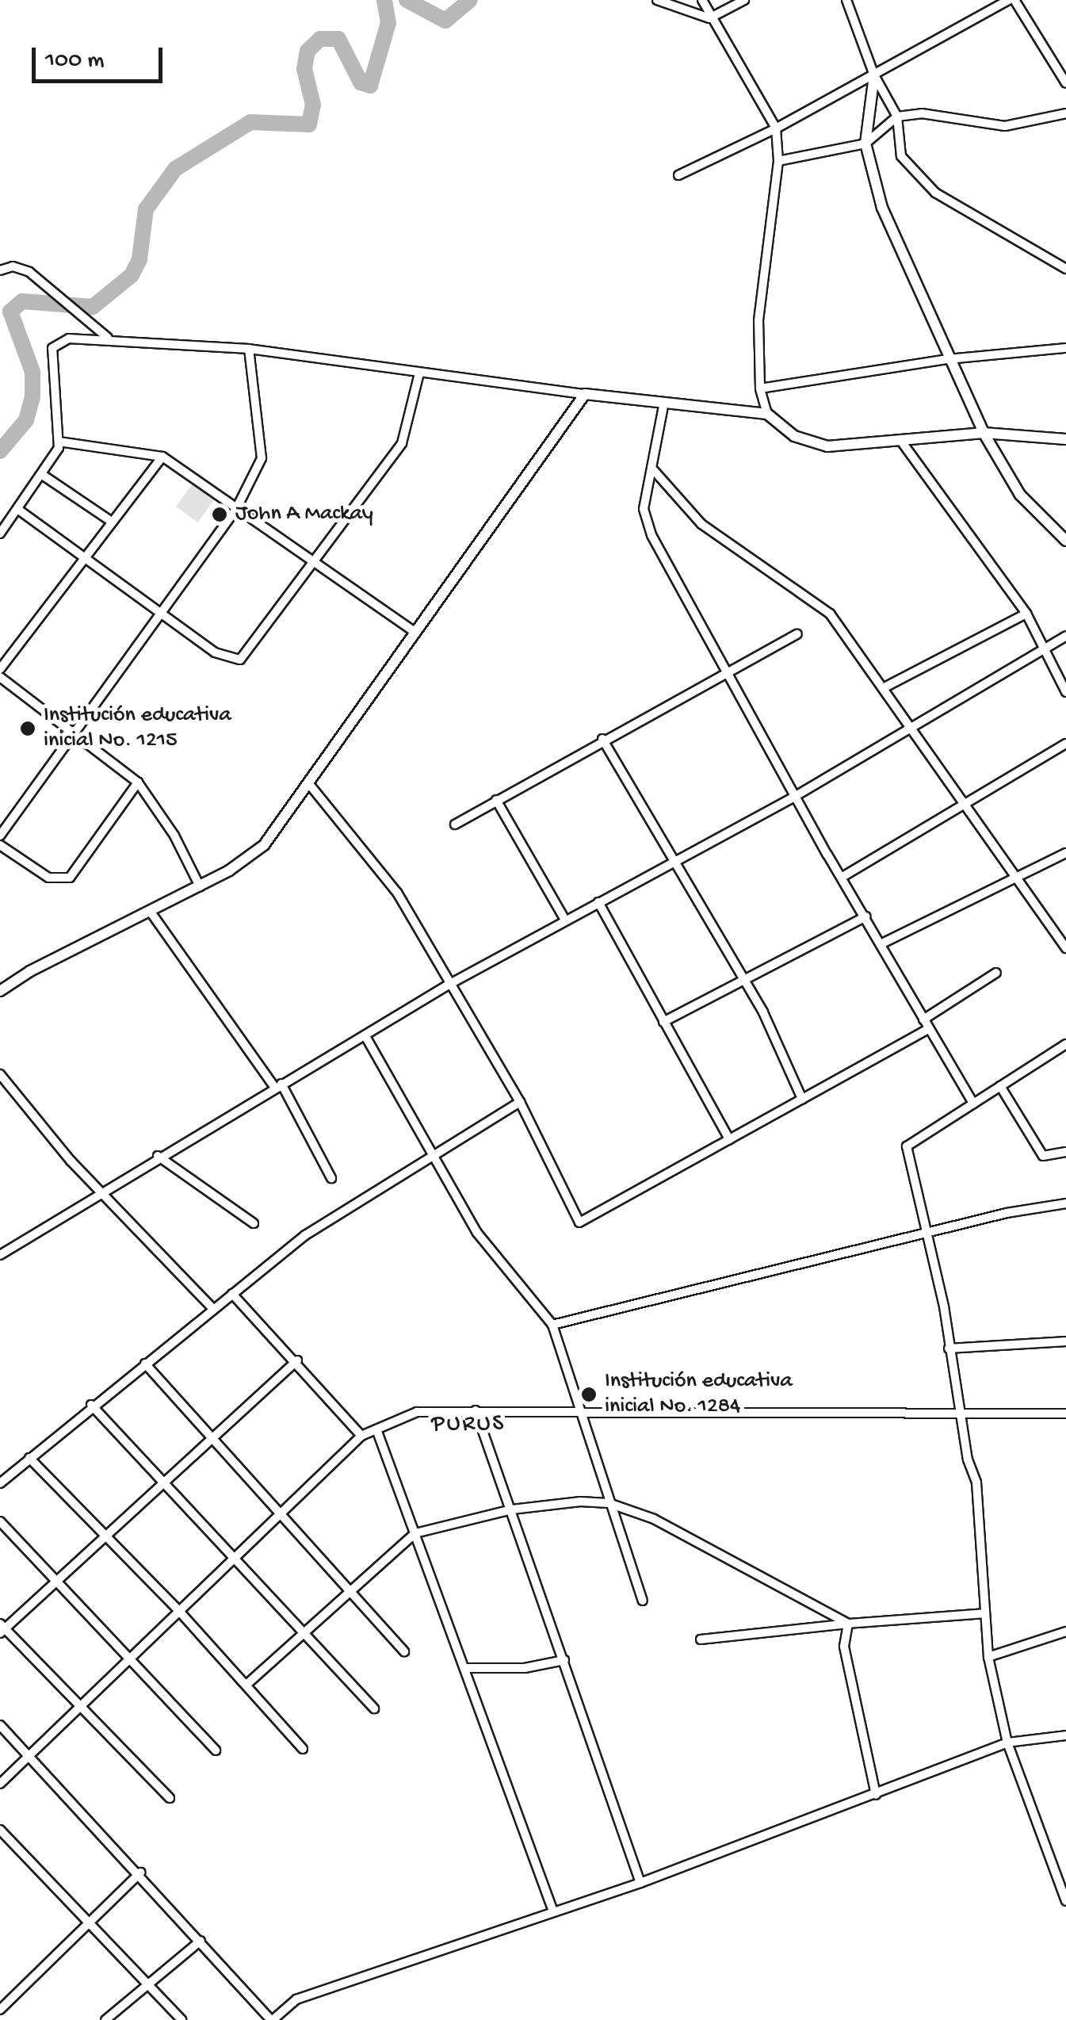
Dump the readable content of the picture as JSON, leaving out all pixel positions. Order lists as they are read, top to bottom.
{
  "districts": ["PURUS"],
  "places": ["John A Mackay", "Institución educativa inicial No. 1215", "Institución educativa inicial No. 1284"],
  "scale_bar": "100 m"
}
